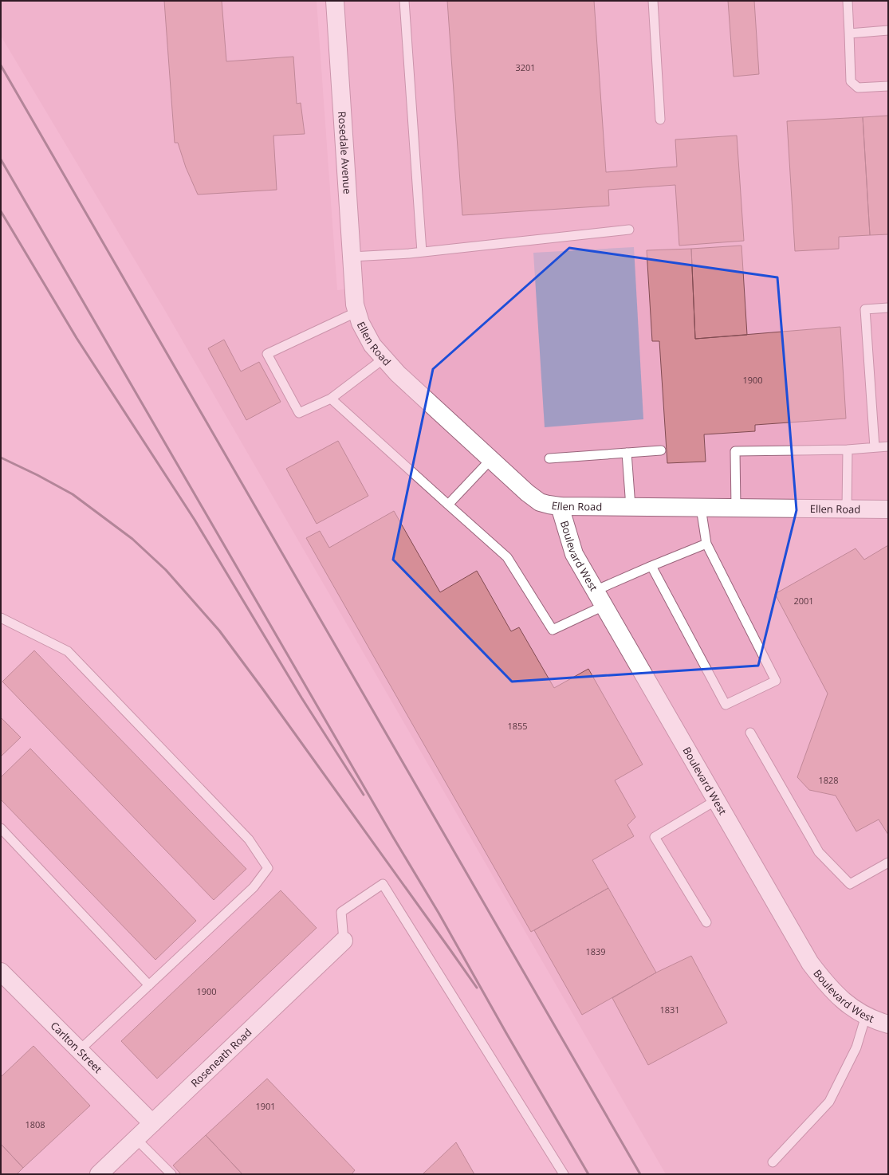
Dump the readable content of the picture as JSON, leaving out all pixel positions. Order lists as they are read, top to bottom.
{
  "streets": {
    "street": [
      "Rosedale Avenue",
      "Ellen Road",
      "Boulevard West",
      "Carlton Street",
      "Roseneath Road"
    ]
  },
  "crossings": [
    ["Rosedale Avenue", "Ellen Road"],
    ["Ellen Road", "Boulevard West"],
    ["Carlton Street", "Roseneath Road"]
  ],
  "house_numbers": [
    "3201",
    "1900",
    "2001",
    "1855",
    "1828",
    "1839",
    "1900",
    "1831",
    "1901",
    "1808"
  ]
}
